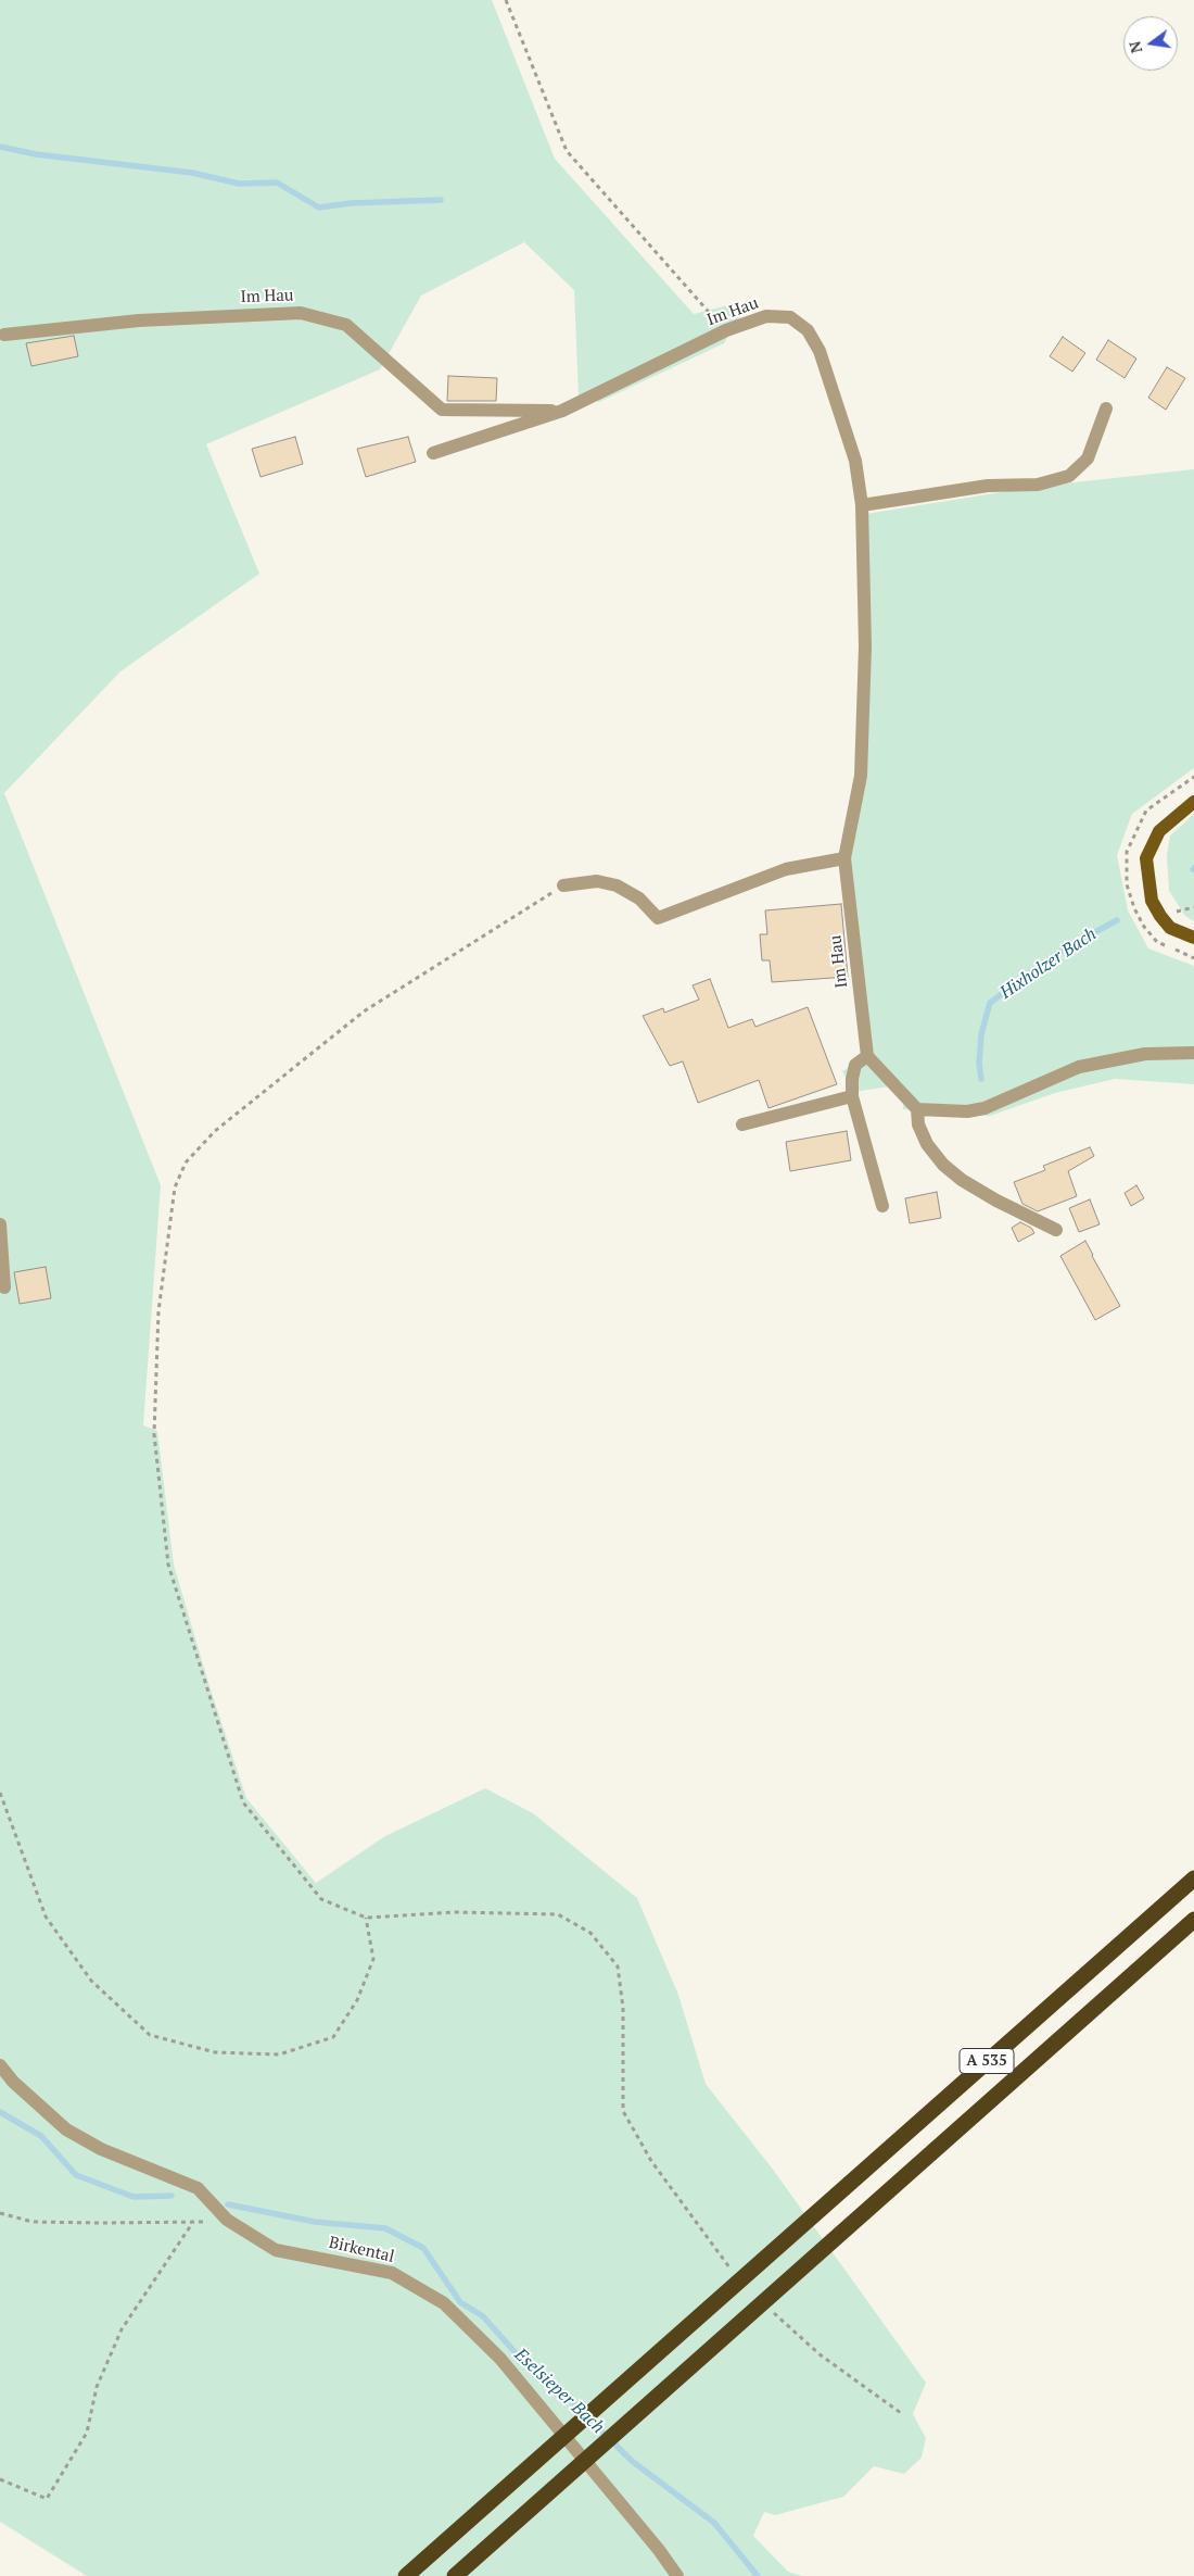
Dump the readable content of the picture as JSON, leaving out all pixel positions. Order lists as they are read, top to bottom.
{
  "streets": {
    "highway": ["A 535"],
    "lane": ["Im Hau", "Birkental"]
  },
  "water": ["Hixholzer Bach", "Eselsieper Bach"],
  "north": "left"
}
